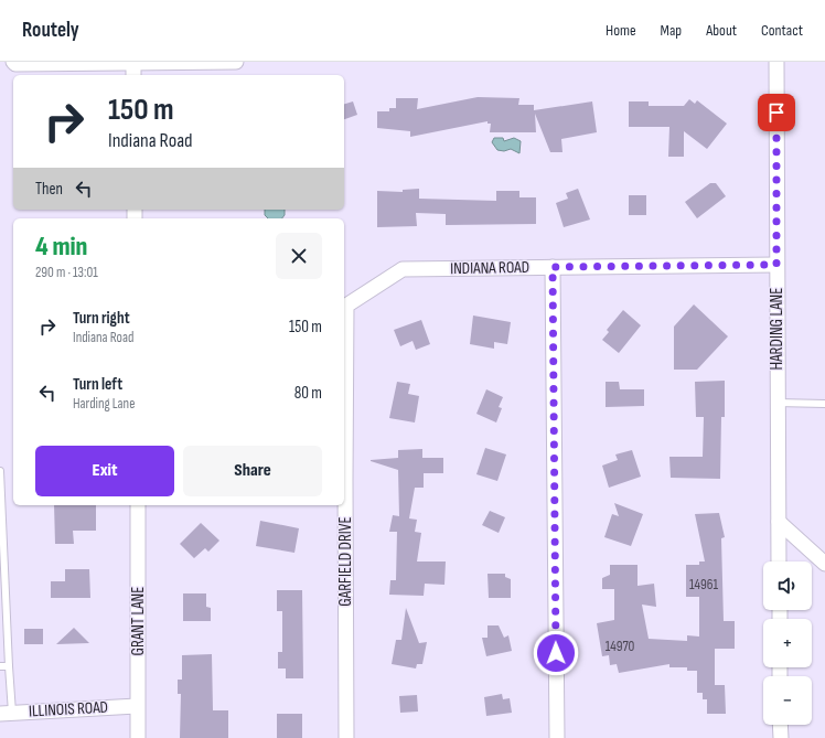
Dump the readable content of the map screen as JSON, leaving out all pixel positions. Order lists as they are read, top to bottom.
{
  "streets": {
    "street": [
      "INDIANA ROAD",
      "HARDING LANE",
      "GARFIELD DRIVE",
      "GRANT LANE",
      "ILLINOIS ROAD"
    ]
  },
  "crossings": [
    ["INDIANA ROAD", "HARDING LANE"],
    ["INDIANA ROAD", "GARFIELD DRIVE"],
    ["GRANT LANE", "ILLINOIS ROAD"]
  ],
  "house_numbers": ["14961", "14970"],
  "page": {
    "header": "Routely",
    "nav": [
      "Home",
      "Map",
      "About",
      "Contact"
    ],
    "turn": ["150 m", "Indiana Road"],
    "then": "Then",
    "heading": ["4 min", "290 m · 13:01"],
    "list": [
      {
        "name": "Turn right",
        "note": "Indiana Road",
        "value": "150 m"
      },
      {
        "name": "Turn left",
        "note": "Harding Lane",
        "value": "80 m"
      }
    ],
    "buttons": ["Exit", "Share"],
    "map_buttons": ["+", "−"]
  }
}
